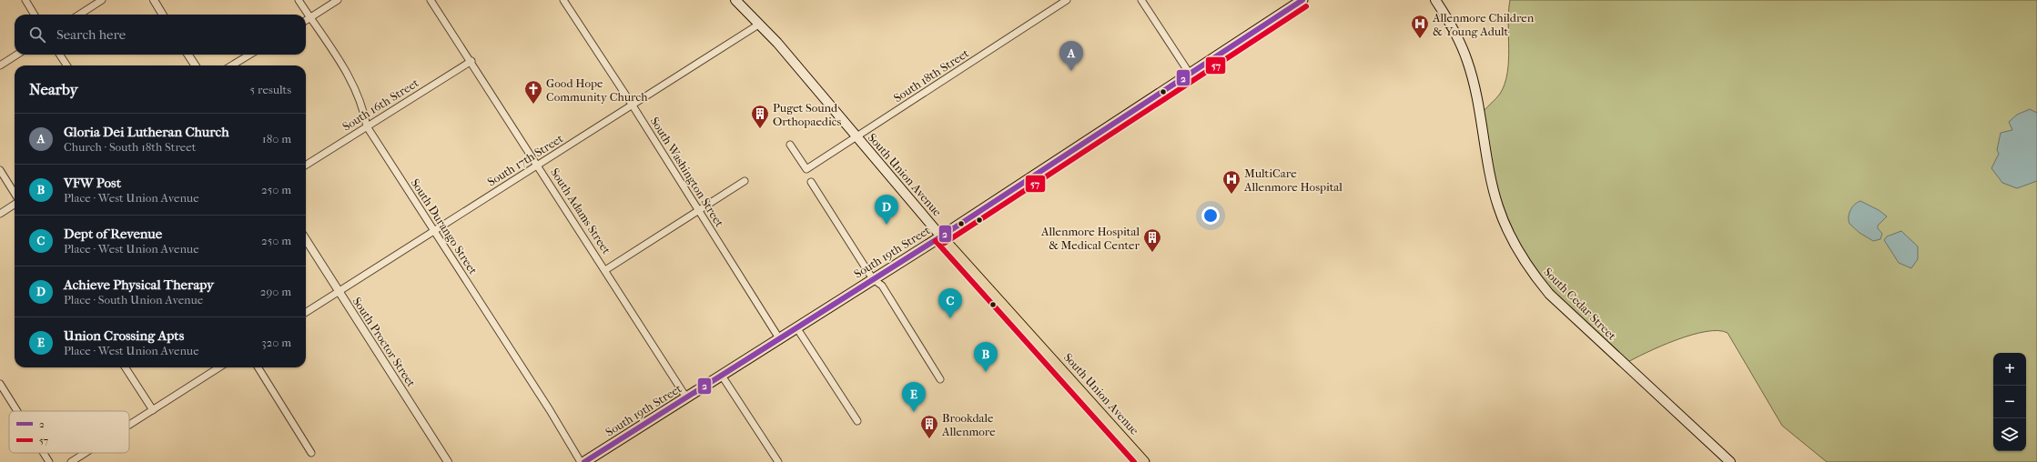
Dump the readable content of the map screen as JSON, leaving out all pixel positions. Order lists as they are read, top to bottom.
{
  "streets": {
    "main road": ["South Union Avenue", "South 19th Street", "South Cedar Street"],
    "street": [
      "South 18th Street",
      "South 16th Street",
      "South 17th Street",
      "South Washington Street",
      "South Adams Street",
      "South Durango Street",
      "South Proctor Street"
    ]
  },
  "crossings": [
    ["South 18th Street", "South Union Avenue"],
    ["South 16th Street", "South Adams Street"],
    ["South 16th Street", "South Durango Street"],
    ["South 17th Street", "South Washington Street"],
    ["South 17th Street", "South Union Avenue"],
    ["South 17th Street", "South Adams Street"],
    ["South 17th Street", "South Durango Street"],
    ["South 17th Street", "South Proctor Street"],
    ["South Washington Street", "South 19th Street"],
    ["South Union Avenue", "South 19th Street"],
    ["South Adams Street", "South 19th Street"]
  ],
  "places": {
    "hospital": ["Allenmore Children & Young Adult", "MultiCare Allenmore Hospital"],
    "church": ["Good Hope Community Church"],
    "building": ["Puget Sound Orthopaedics", "Allenmore Hospital & Medical Center", "Brookdale Allenmore"]
  },
  "lines": ["transit line 2", "transit line 57"],
  "legend": ["2", "57"],
  "page": {
    "search": "Search here",
    "pins": [
      "A",
      "D",
      "C",
      "B",
      "E"
    ],
    "heading": ["Nearby", "5 results"],
    "list": [
      {
        "mark": "A",
        "name": "Gloria Dei Lutheran Church",
        "note": "Church · South 18th Street",
        "value": "180 m"
      },
      {
        "mark": "B",
        "name": "VFW Post",
        "note": "Place · West Union Avenue",
        "value": "250 m"
      },
      {
        "mark": "C",
        "name": "Dept of Revenue",
        "note": "Place · West Union Avenue",
        "value": "250 m"
      },
      {
        "mark": "D",
        "name": "Achieve Physical Therapy",
        "note": "Place · South Union Avenue",
        "value": "290 m"
      },
      {
        "mark": "E",
        "name": "Union Crossing Apts",
        "note": "Place · West Union Avenue",
        "value": "320 m"
      }
    ],
    "map_buttons": ["+", "−"]
  }
}
